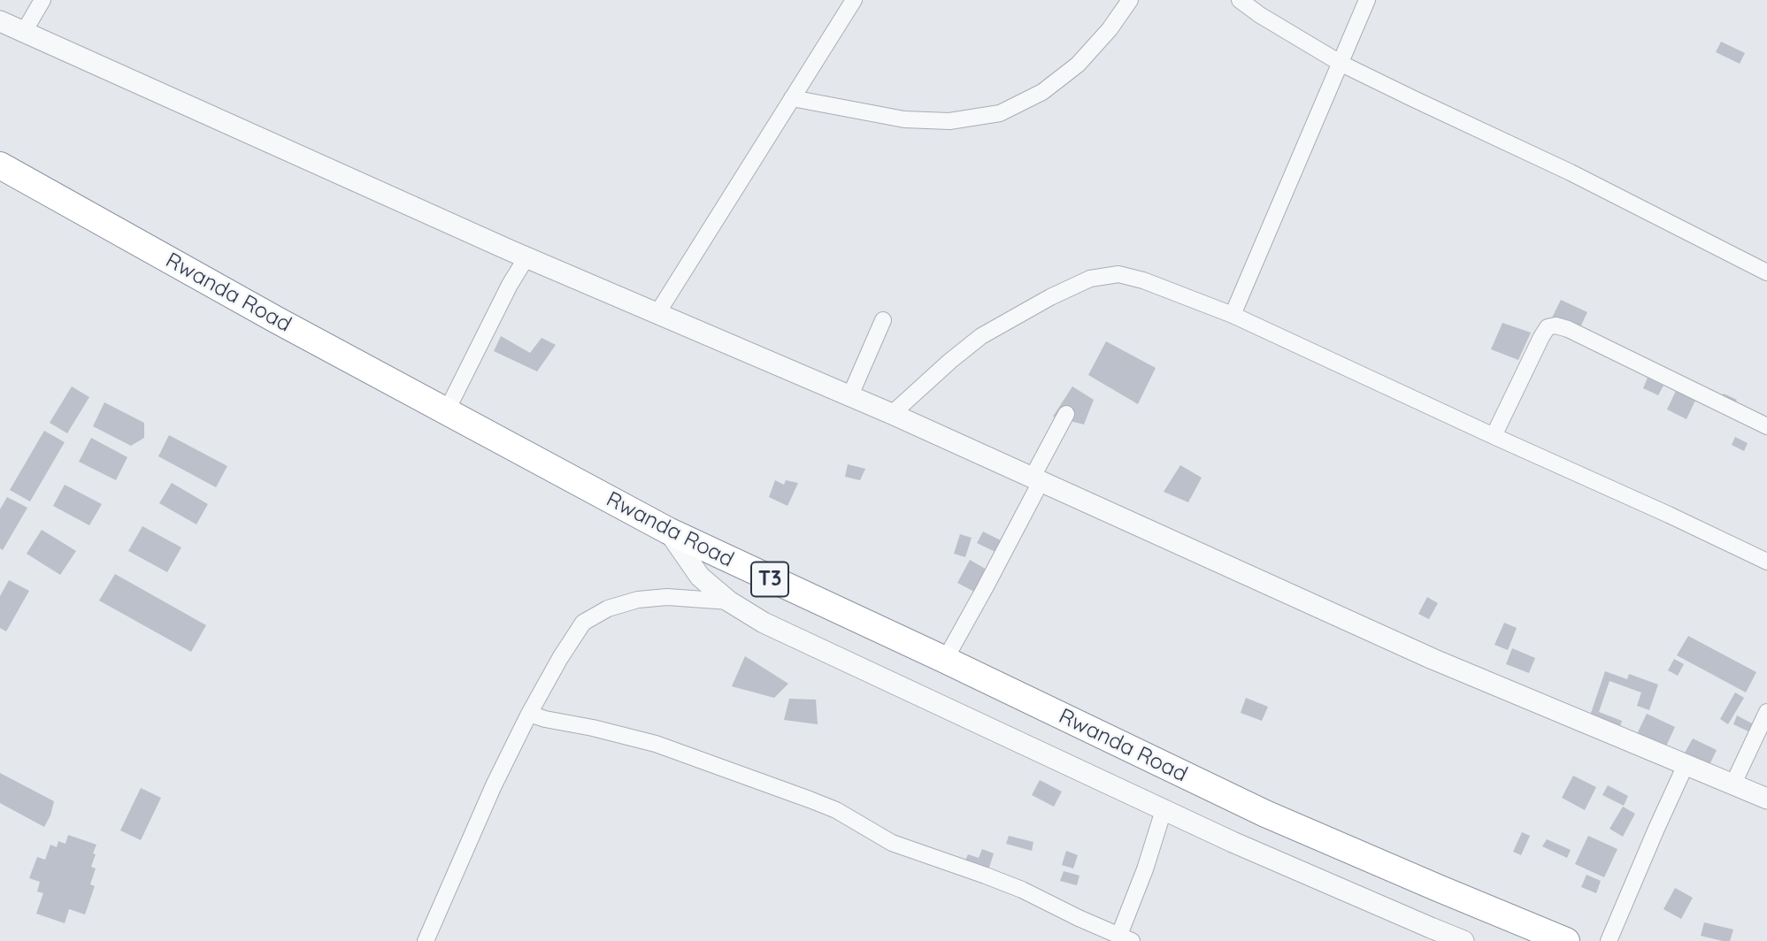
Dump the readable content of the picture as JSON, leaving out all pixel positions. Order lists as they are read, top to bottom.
{
  "streets": {
    "highway": ["Rwanda Road", "T3"]
  }
}
